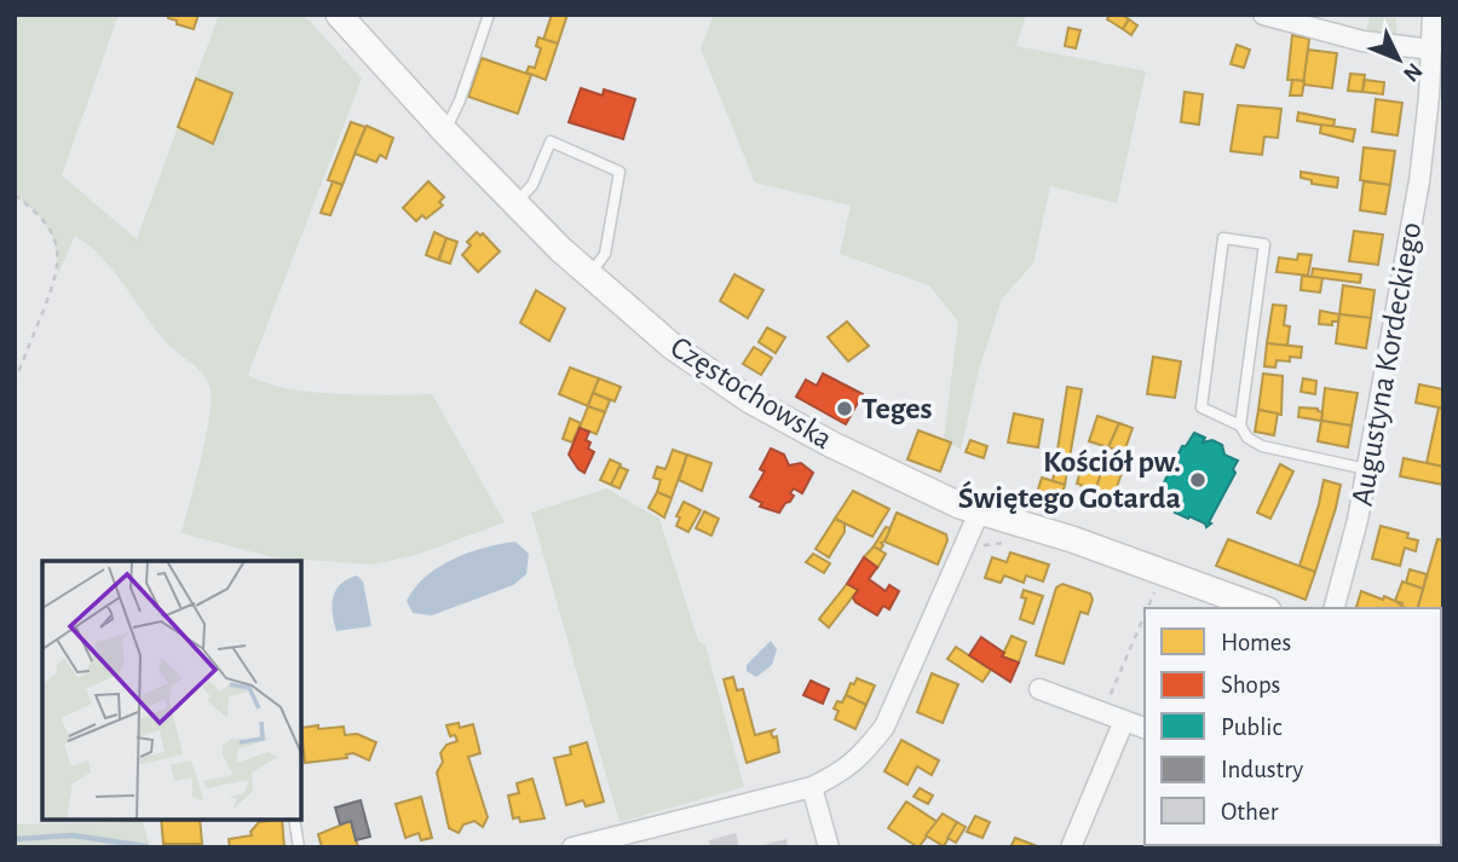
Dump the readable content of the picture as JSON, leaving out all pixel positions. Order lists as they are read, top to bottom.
{
  "streets": {
    "main road": ["Częstochowska"],
    "street": ["Augustyna Kordeckiego"]
  },
  "places": ["Teges", "Kościół pw. Świętego Gotarda"],
  "legend": [
    "Homes",
    "Shops",
    "Public",
    "Industry",
    "Other"
  ],
  "north": "bottom right"
}
